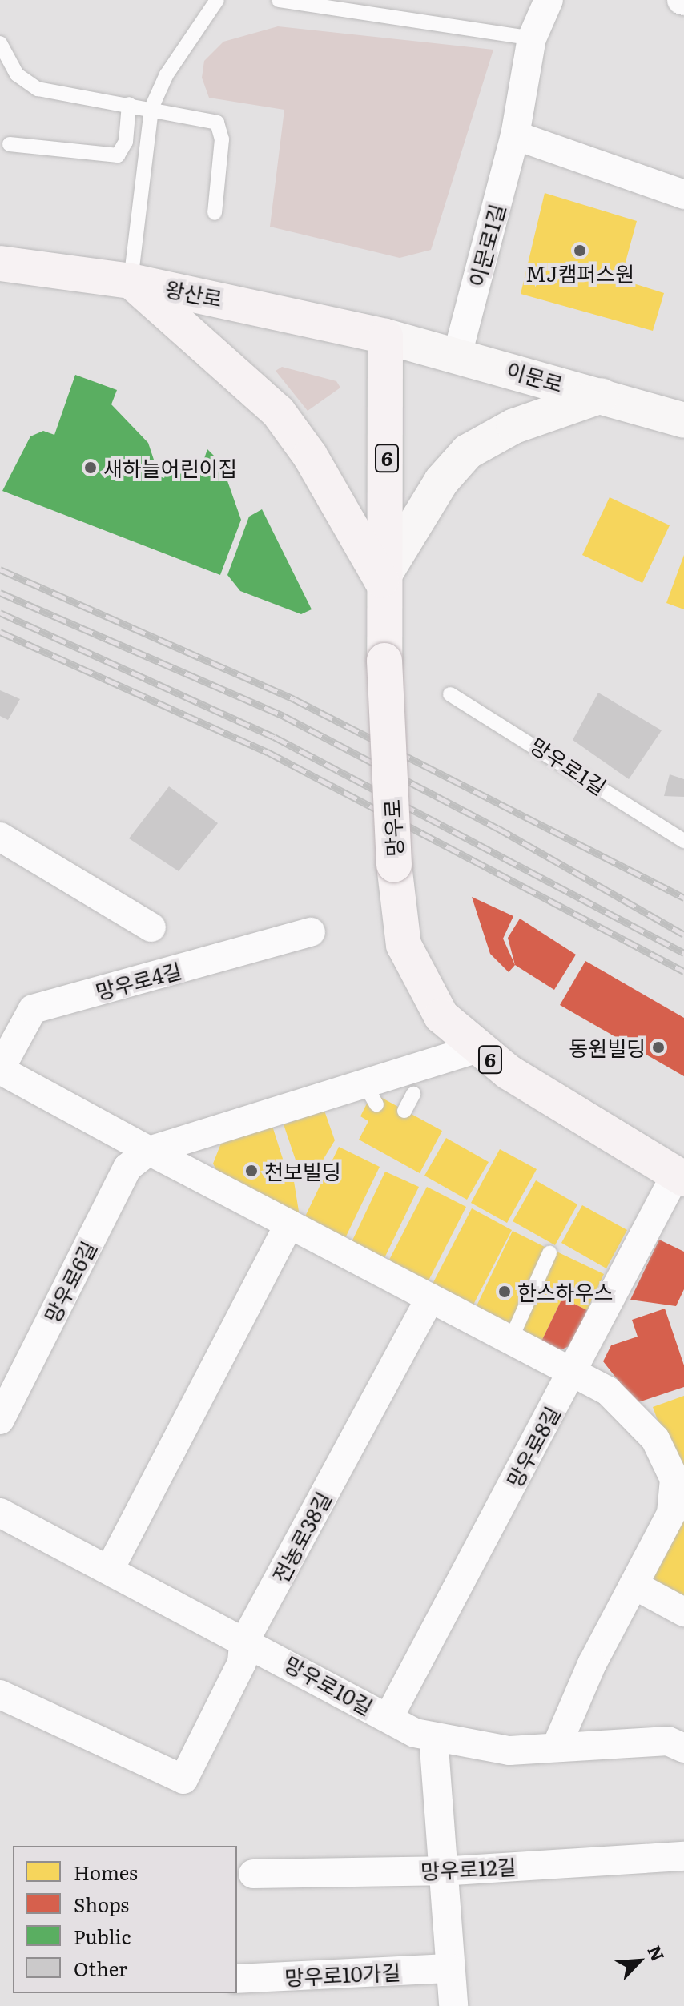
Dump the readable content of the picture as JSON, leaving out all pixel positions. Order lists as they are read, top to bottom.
{
  "streets": {
    "main road": [
      "왕산로",
      "이문로",
      "6",
      "망우로"
    ],
    "street": [
      "이문로1길",
      "망우로4길",
      "망우로6길",
      "망우로8길",
      "전농로38길",
      "망우로10길",
      "망우로12길",
      "망우로10가길"
    ],
    "lane": ["망우로1길"]
  },
  "crossings": [
    ["이문로1길", "이문로"],
    ["왕산로", "이문로"],
    ["왕산로", "망우로"],
    ["이문로", "망우로"],
    ["망우로", "망우로8길"],
    ["망우로8길", "망우로10길"],
    ["전농로38길", "망우로10길"]
  ],
  "places": [
    "MJ캠퍼스원",
    "새하늘어린이집",
    "동원빌딩",
    "천보빌딩",
    "한스하우스"
  ],
  "legend": [
    "Homes",
    "Shops",
    "Public",
    "Other"
  ],
  "north": "top right"
}
